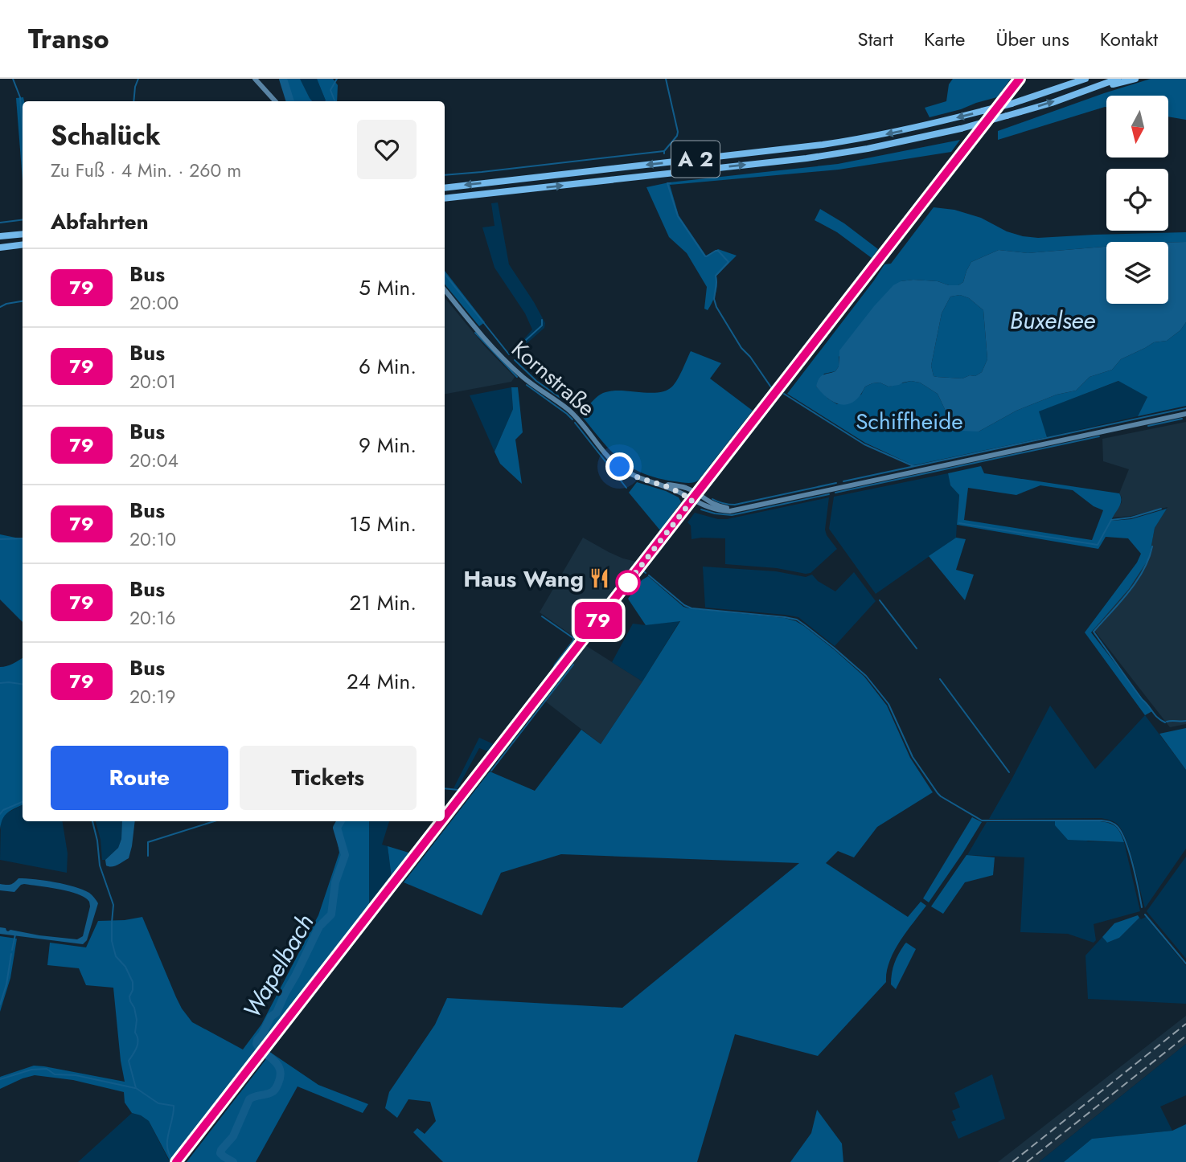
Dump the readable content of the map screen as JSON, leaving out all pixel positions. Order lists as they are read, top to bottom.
{
  "streets": {
    "highway": ["A 2"],
    "main road": ["Kornstraße"]
  },
  "water": ["Buxelsee", "Wapelbach"],
  "parks": ["Schiffheide"],
  "places": {
    "restaurant": ["Haus Wang"]
  },
  "lines": ["bus line 79"],
  "north": "bottom",
  "page": {
    "header": "Transo",
    "nav": [
      "Start",
      "Karte",
      "Über uns",
      "Kontakt"
    ],
    "on_map": "79",
    "heading": [
      ["Schalück", "Zu Fuß · 4 Min. · 260 m"],
      "Abfahrten"
    ],
    "list": [
      {
        "mark": "79",
        "name": "Bus",
        "note": "20:00",
        "value": "5 Min."
      },
      {
        "mark": "79",
        "name": "Bus",
        "note": "20:01",
        "value": "6 Min."
      },
      {
        "mark": "79",
        "name": "Bus",
        "note": "20:04",
        "value": "9 Min."
      },
      {
        "mark": "79",
        "name": "Bus",
        "note": "20:10",
        "value": "15 Min."
      },
      {
        "mark": "79",
        "name": "Bus",
        "note": "20:16",
        "value": "21 Min."
      },
      {
        "mark": "79",
        "name": "Bus",
        "note": "20:19",
        "value": "24 Min."
      }
    ],
    "buttons": ["Route", "Tickets"]
  }
}
